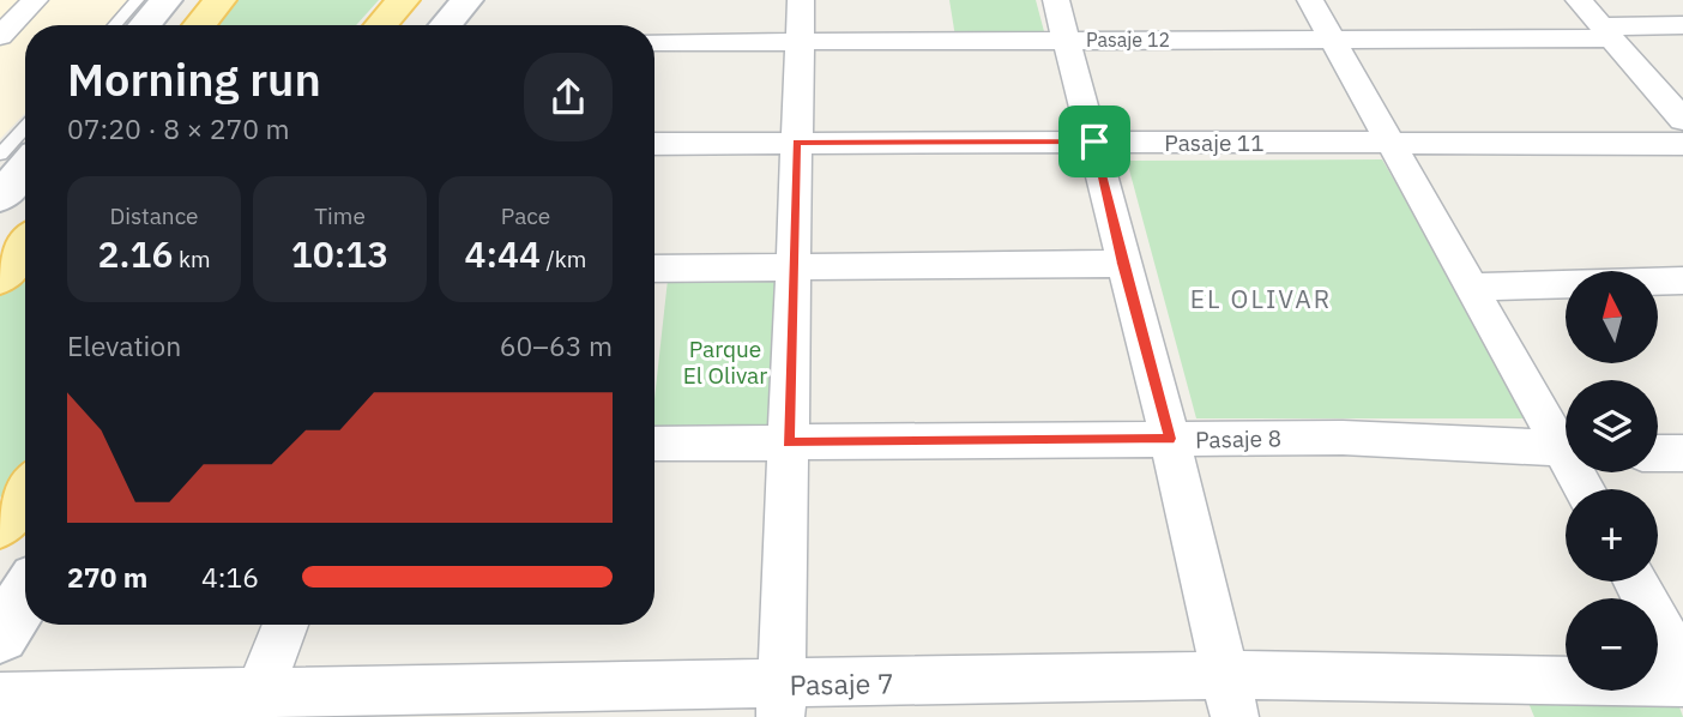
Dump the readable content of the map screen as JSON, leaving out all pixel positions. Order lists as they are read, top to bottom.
{
  "streets": {
    "street": [
      "Pasaje 12",
      "Pasaje 11",
      "Pasaje 8",
      "Pasaje 7"
    ]
  },
  "districts": ["EL OLIVAR"],
  "parks": ["Parque El Olivar"],
  "north": "top",
  "page": {
    "heading": ["Morning run", "07:20 · 8 × 270 m"],
    "stats": [
      ["Distance", "2.16 km"],
      ["Time", "10:13"],
      ["Pace", "4:44 /km"]
    ],
    "map_buttons": ["+", "−"],
    "chart": ["Elevation", "60–63 m"],
    "list": [
      {
        "name": "270 m",
        "note": "4:16"
      }
    ]
  }
}
